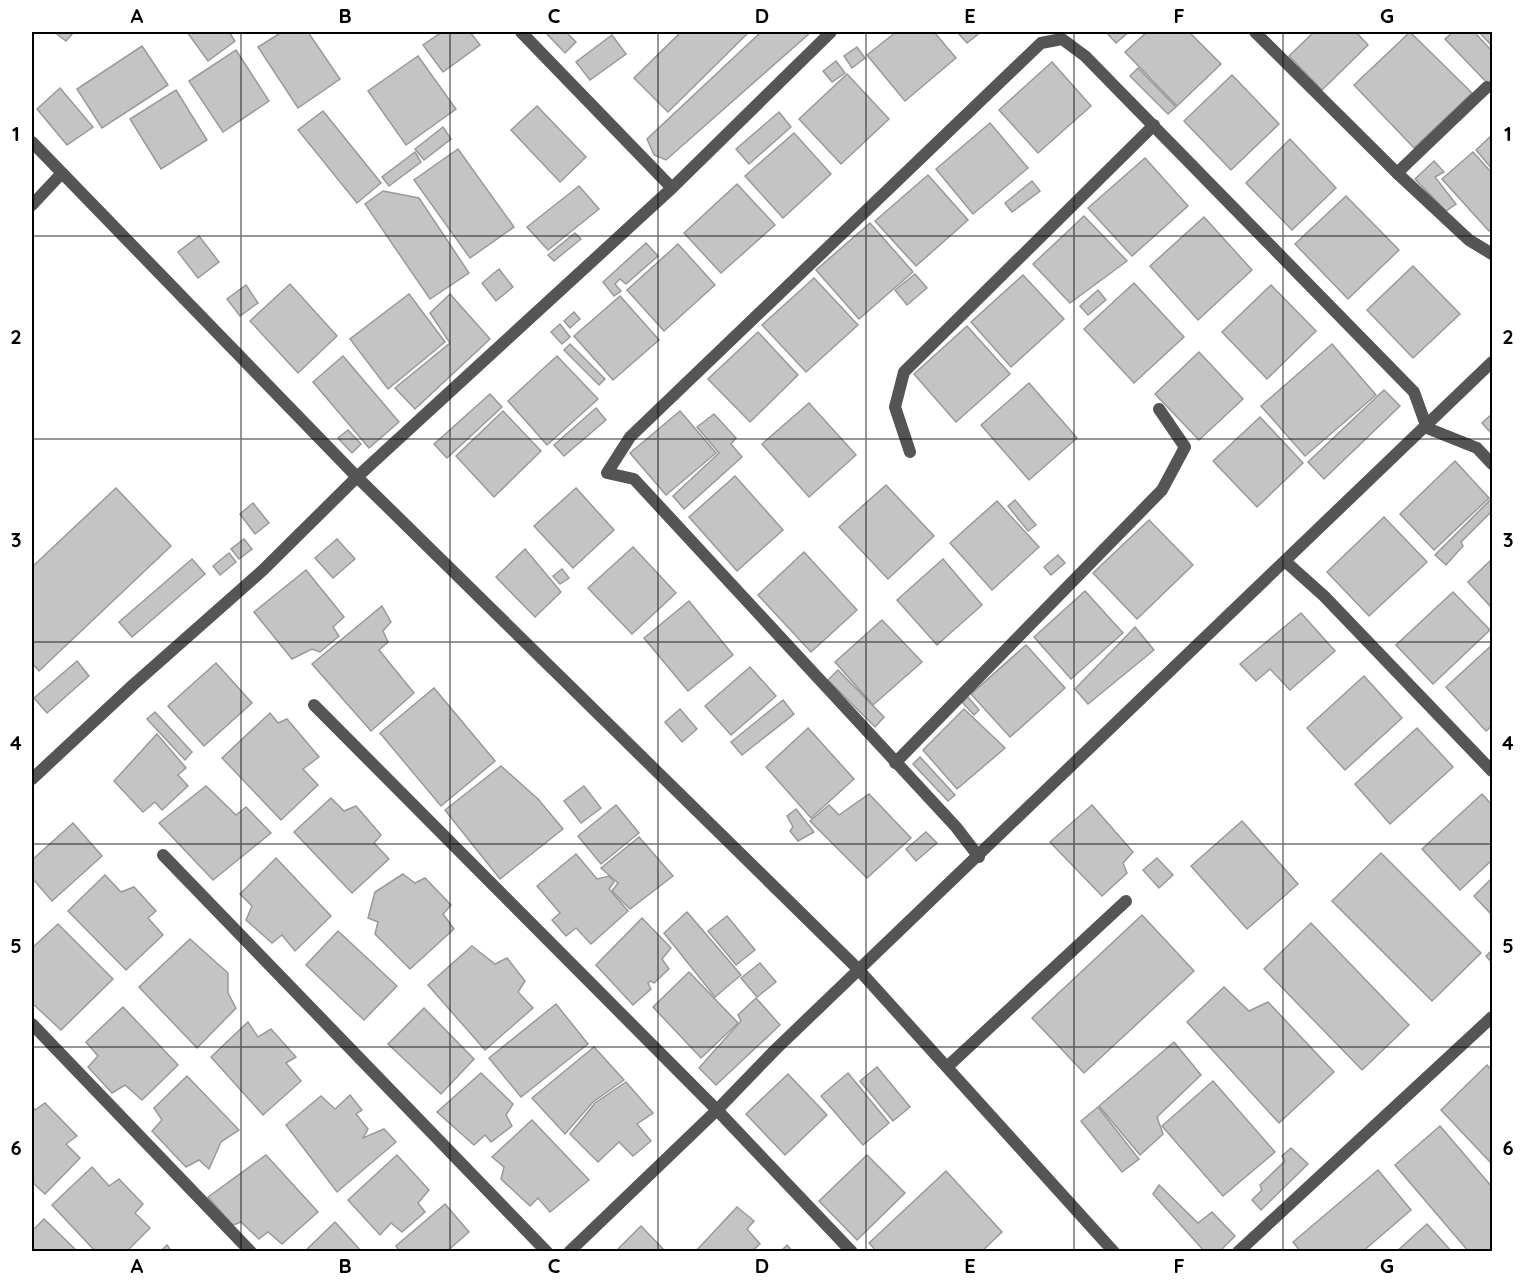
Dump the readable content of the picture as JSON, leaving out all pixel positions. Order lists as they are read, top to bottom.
{
  "grid": {
    "columns": [
      "A",
      "B",
      "C",
      "D",
      "E",
      "F",
      "G"
    ],
    "rows": [
      "1",
      "2",
      "3",
      "4",
      "5",
      "6"
    ]
  }
}
